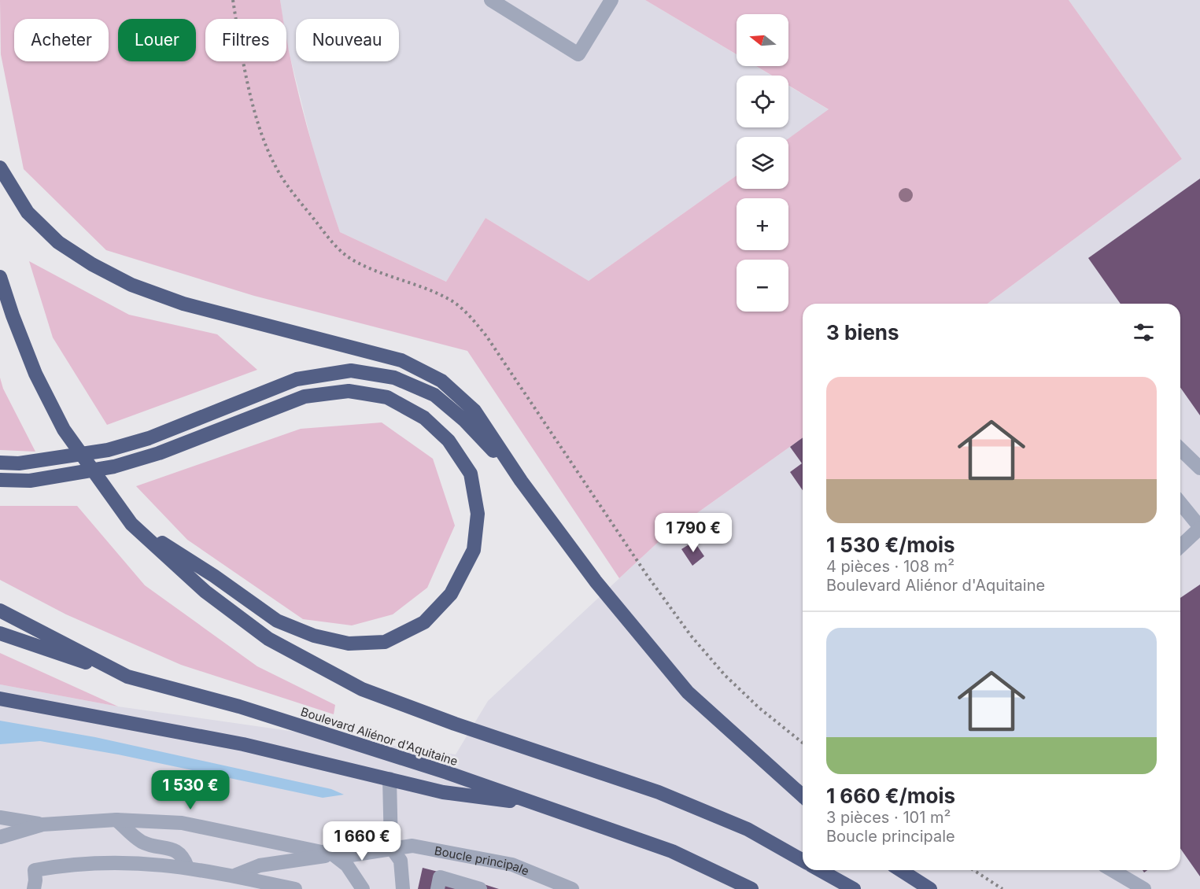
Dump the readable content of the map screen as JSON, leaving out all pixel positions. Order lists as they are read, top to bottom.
{
  "streets": {
    "highway": ["Boulevard Aliénor d'Aquitaine"],
    "street": ["Boucle principale"]
  },
  "north": "left",
  "page": {
    "map_buttons": ["+", "−"],
    "chip": [
      "Acheter",
      "Louer",
      "Filtres",
      "Nouveau"
    ],
    "heading": "3 biens",
    "list": [
      {
        "name": "1 530 €/mois",
        "note": "4 pièces · 108 m² · Boulevard Aliénor d'Aquitaine"
      },
      {
        "name": "1 660 €/mois",
        "note": "3 pièces · 101 m² · Boucle principale"
      }
    ],
    "price": ["1 790 €", "1 530 €", "1 660 €"]
  }
}
